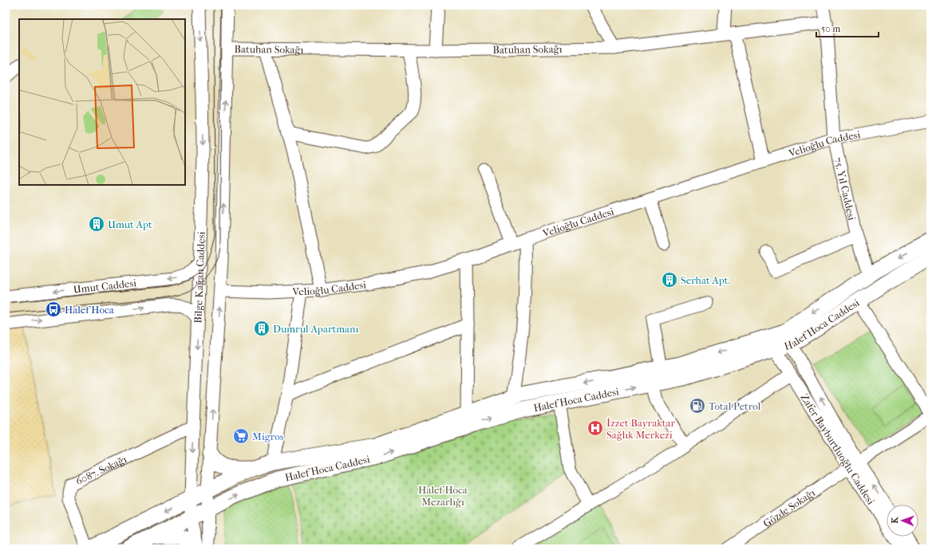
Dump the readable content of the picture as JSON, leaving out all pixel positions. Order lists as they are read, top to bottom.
{
  "streets": {
    "main road": ["Halef Hoca Caddesi"],
    "street": [
      "Batuhan Sokağı",
      "Velioğlu Caddesi",
      "75. Yıl Caddesi",
      "Bilge Kağan Caddesi",
      "Umut Caddesi",
      "Zafer Bayburtluoğlu Caddesi",
      "6087. Sokağı",
      "Gözde Sokağı"
    ]
  },
  "crossings": [
    ["Batuhan Sokağı", "75. Yıl Caddesi"],
    ["Batuhan Sokağı", "Bilge Kağan Caddesi"],
    ["Velioğlu Caddesi", "75. Yıl Caddesi"],
    ["Velioğlu Caddesi", "Bilge Kağan Caddesi"],
    ["75. Yıl Caddesi", "Halef Hoca Caddesi"],
    ["Bilge Kağan Caddesi", "Umut Caddesi"],
    ["Bilge Kağan Caddesi", "Halef Hoca Caddesi"],
    ["Bilge Kağan Caddesi", "6087. Sokağı"],
    ["Halef Hoca Caddesi", "Zafer Bayburtluoğlu Caddesi"],
    ["Zafer Bayburtluoğlu Caddesi", "Gözde Sokağı"]
  ],
  "parks": ["Halef Hoca Mezarlığı"],
  "places": {
    "building": ["Umut Apt", "Serhat Apt.", "Dumrul Apartmanı"],
    "bus stop": ["Halef Hoca"],
    "fuel station": ["Total Petrol"],
    "hospital": ["İzzet Bayraktar Sağlık Merkezi"],
    "supermarket": ["Migros"]
  },
  "scale_bar": "50 m",
  "north": "left"
}
